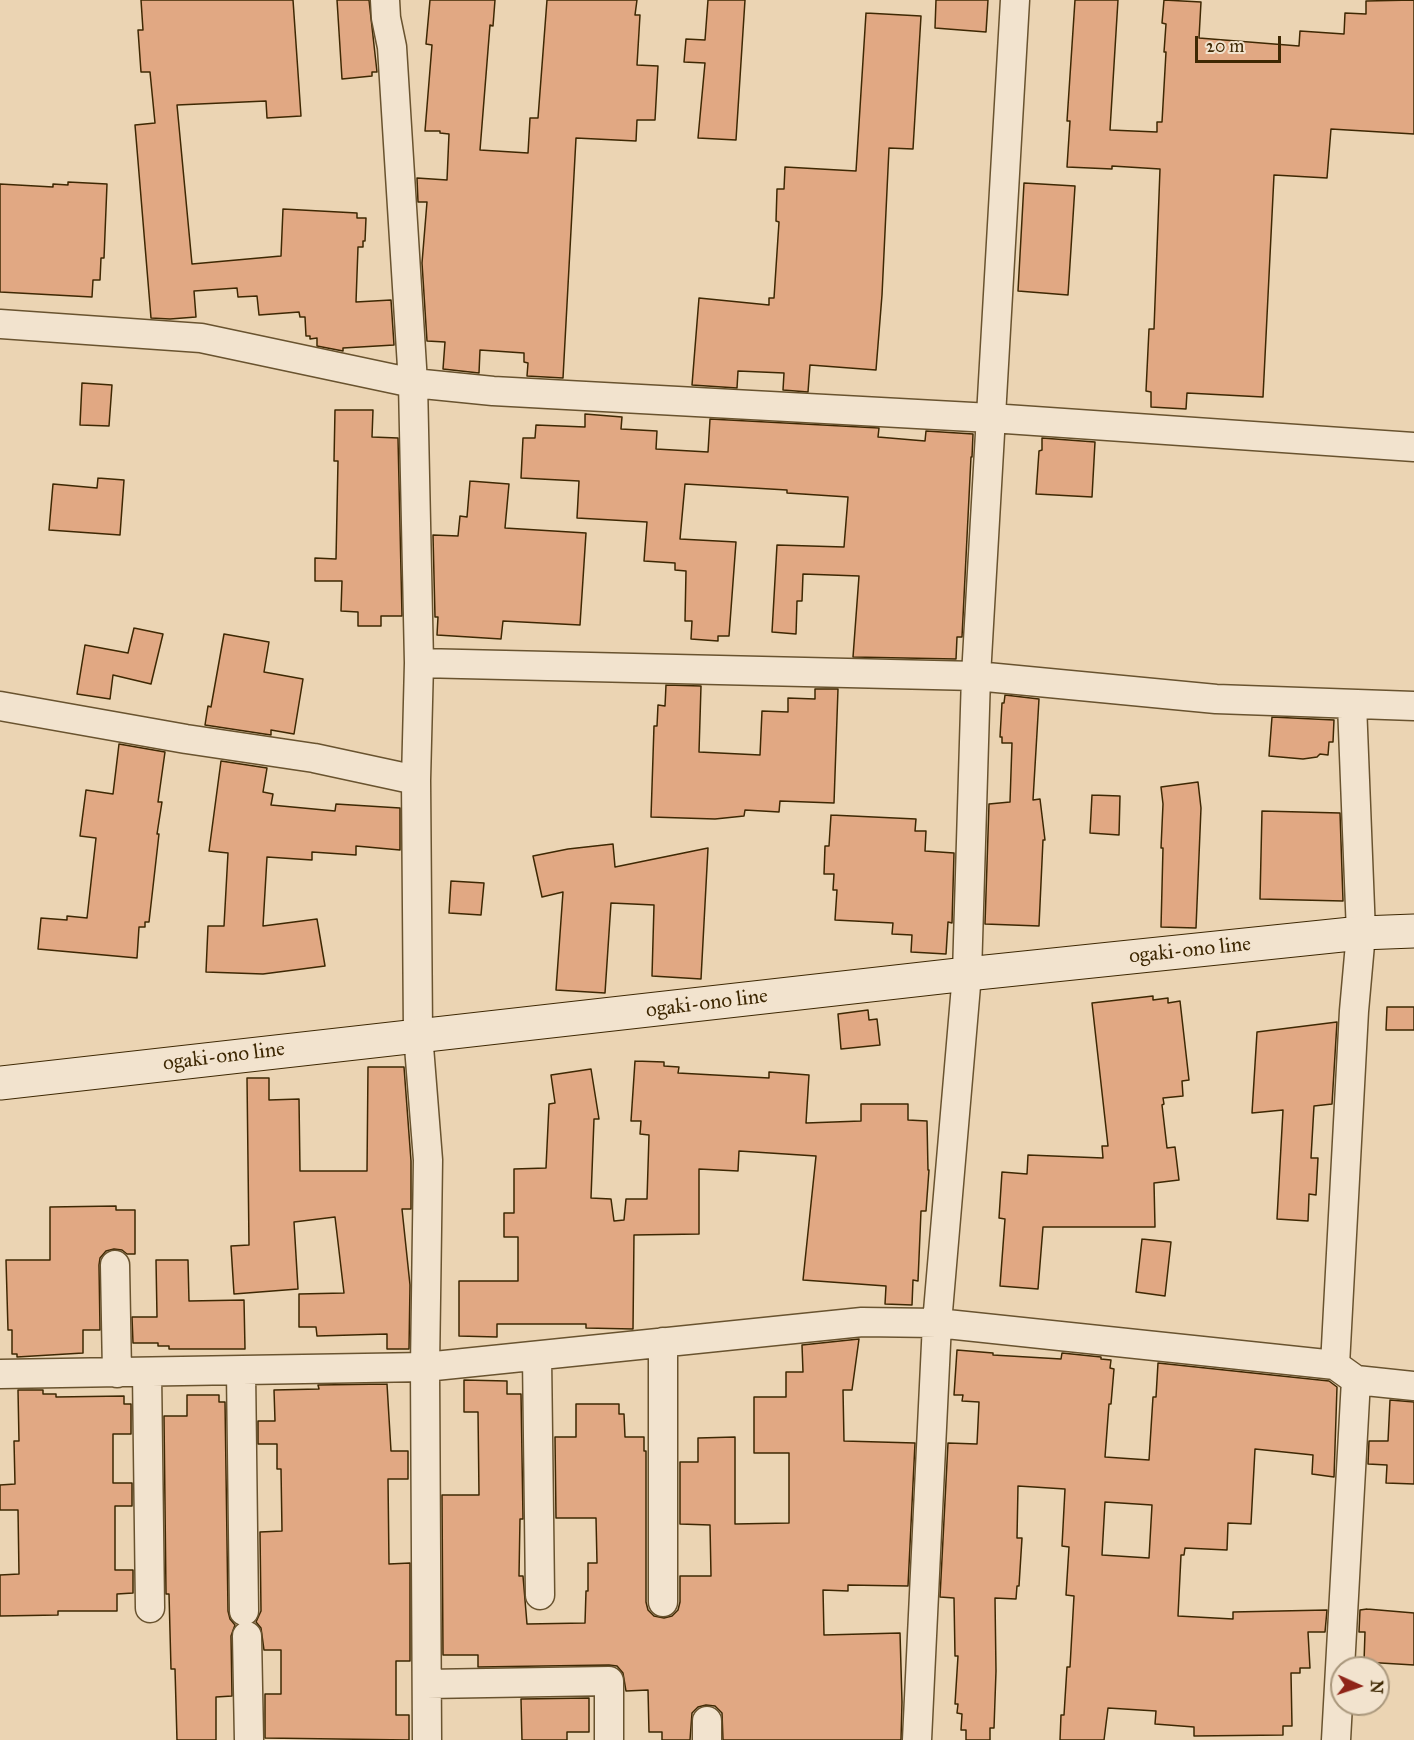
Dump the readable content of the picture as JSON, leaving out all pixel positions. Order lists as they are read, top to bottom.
{
  "streets": {
    "main road": ["ogaki-ono line"]
  },
  "scale_bar": "20 m",
  "north": "right"
}
